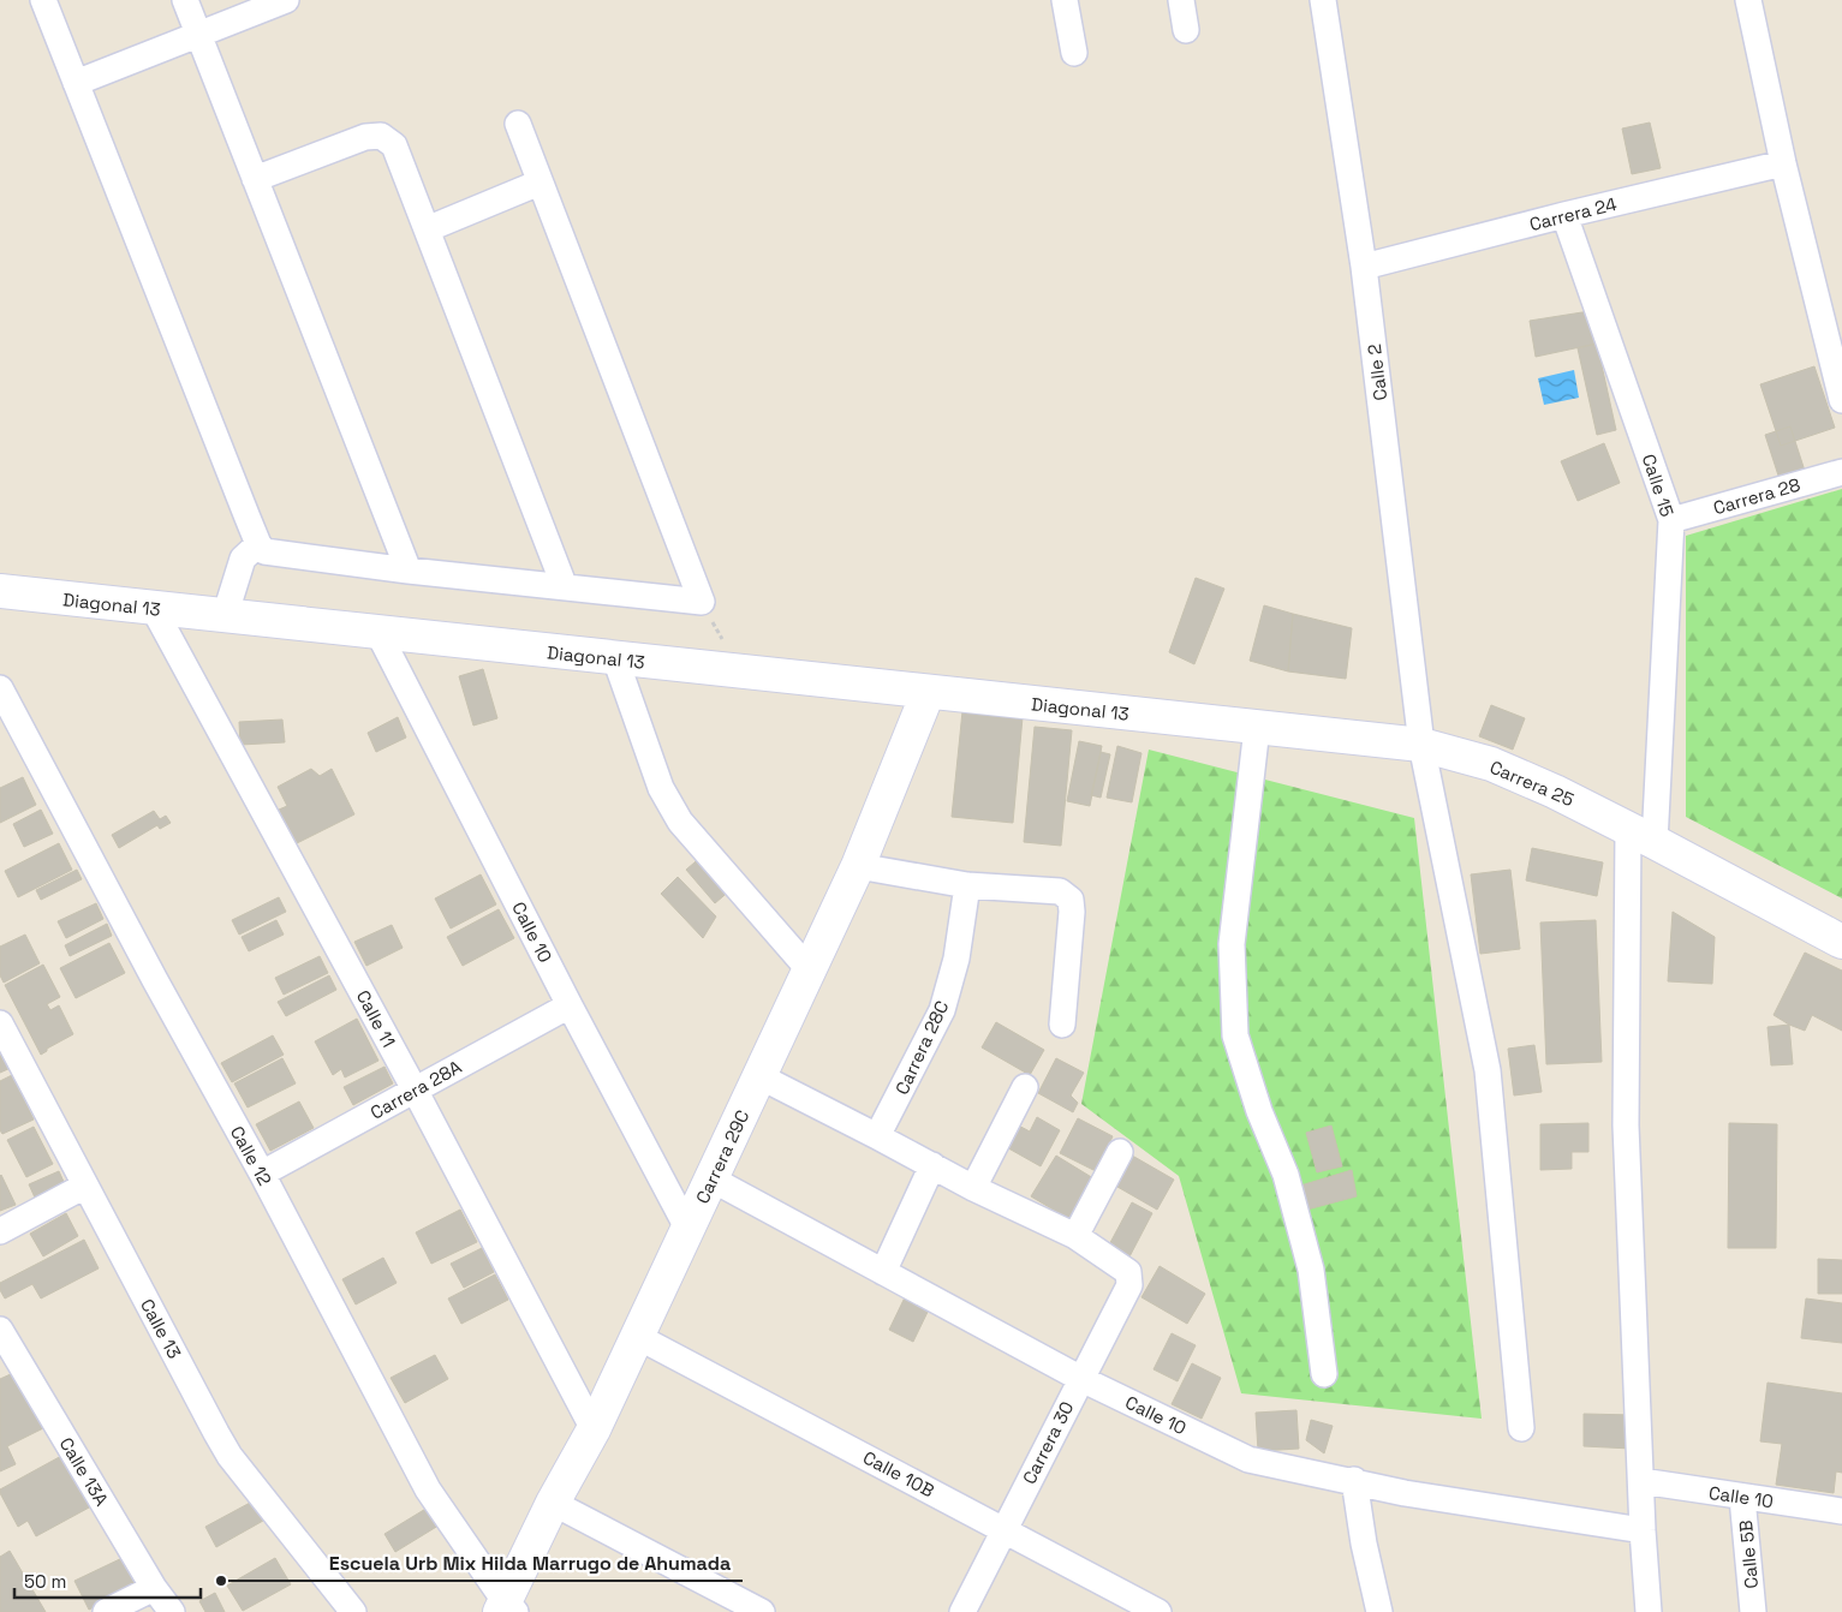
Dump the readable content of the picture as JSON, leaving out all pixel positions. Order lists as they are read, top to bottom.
{
  "streets": {
    "street": [
      "Carrera 24",
      "Calle 2",
      "Calle 15",
      "Carrera 28",
      "Diagonal 13",
      "Carrera 25",
      "Calle 10",
      "Calle 11",
      "Carrera 28C",
      "Carrera 28A",
      "Calle 12",
      "Carrera 29C",
      "Calle 13",
      "Carrera 30",
      "Calle 13A",
      "Calle 10B",
      "Calle 5B"
    ]
  },
  "crossings": [
    ["Carrera 24", "Calle 2"],
    ["Carrera 24", "Calle 15"],
    ["Calle 2", "Carrera 25"],
    ["Calle 15", "Carrera 28"],
    ["Calle 15", "Carrera 25"],
    ["Calle 15", "Calle 10"],
    ["Diagonal 13", "Carrera 25"],
    ["Diagonal 13", "Calle 10"],
    ["Diagonal 13", "Calle 11"],
    ["Diagonal 13", "Carrera 29C"],
    ["Calle 10", "Carrera 28A"],
    ["Calle 10", "Carrera 29C"],
    ["Calle 10", "Carrera 30"],
    ["Calle 10", "Calle 5B"],
    ["Calle 11", "Carrera 28A"],
    ["Calle 11", "Carrera 29C"],
    ["Carrera 28A", "Calle 12"],
    ["Calle 12", "Carrera 29C"],
    ["Carrera 29C", "Calle 10B"],
    ["Carrera 30", "Calle 10B"]
  ],
  "places": ["Escuela Urb Mix Hilda Marrugo de Ahumada"],
  "scale_bar": "50 m"
}
